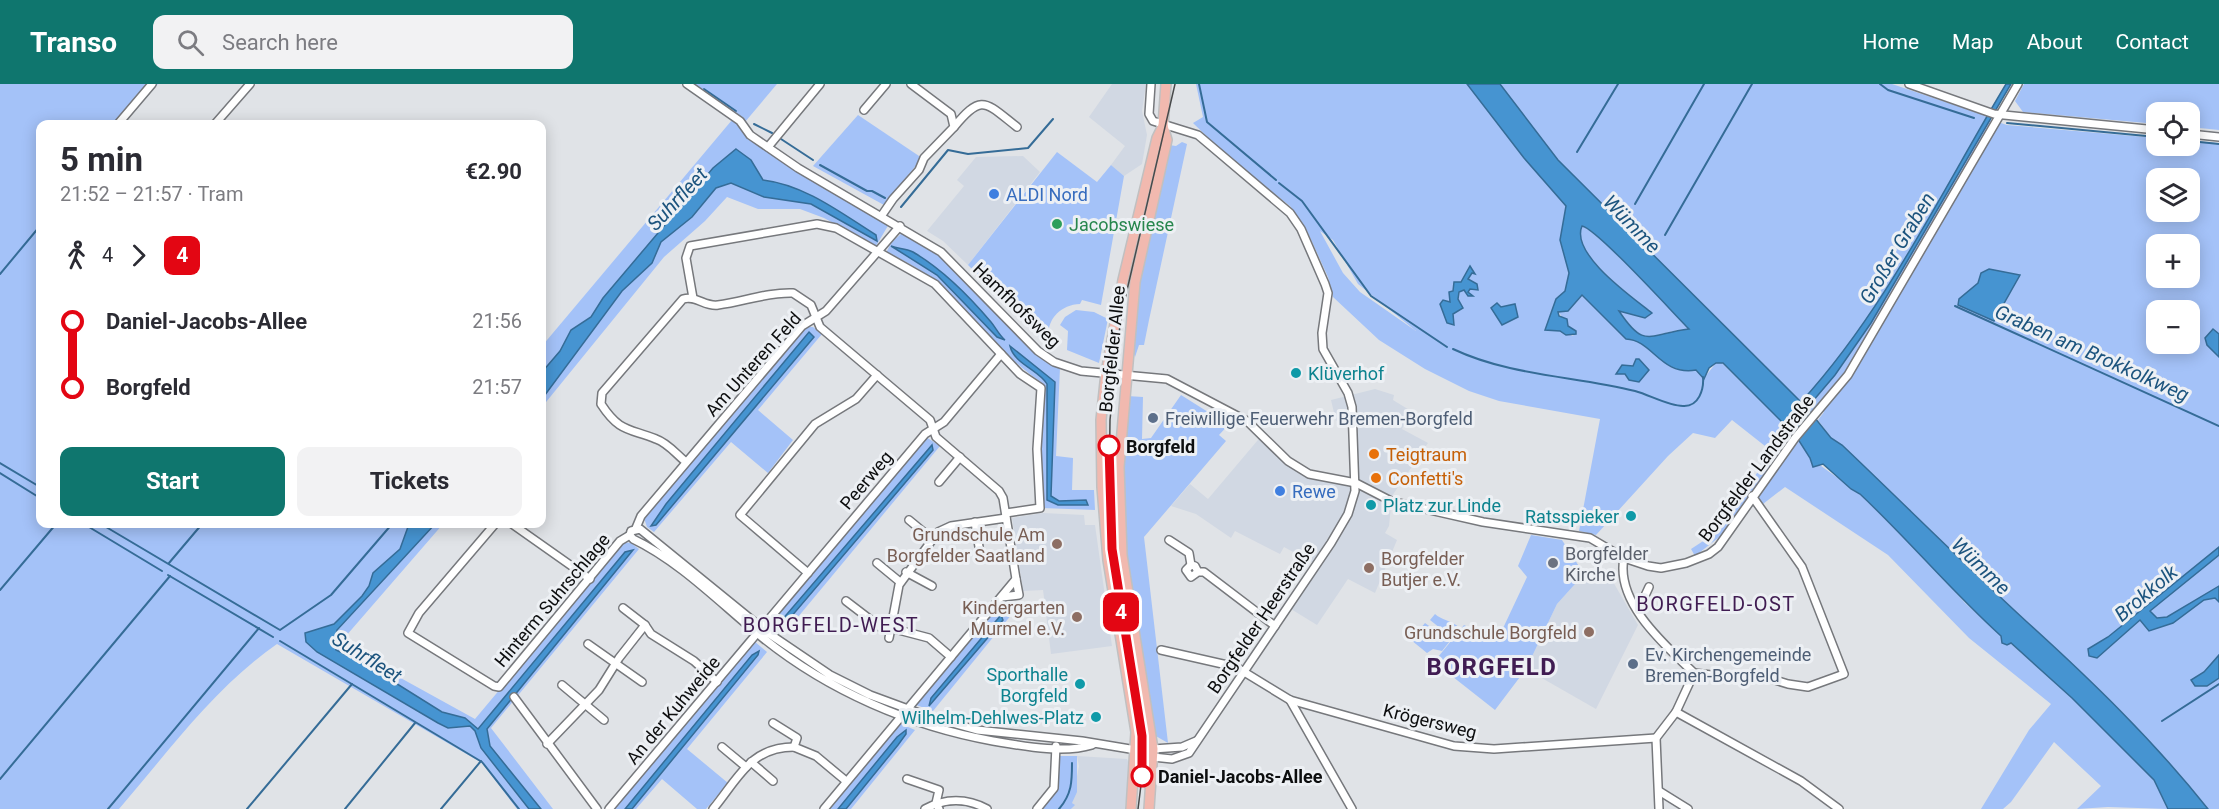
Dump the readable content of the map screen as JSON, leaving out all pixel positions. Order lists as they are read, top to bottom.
{
  "streets": {
    "main road": ["Borgfelder Allee"],
    "street": [
      "Hamfhofsweg",
      "Am Unteren Feld",
      "Borgfelder Landstraße",
      "Peerweg",
      "Hinterm Suhrschlage",
      "Borgfelder Heerstraße",
      "An der Kuhweide",
      "Krögersweg"
    ]
  },
  "crossings": [
    ["Hamfhofsweg", "Borgfelder Allee"],
    ["Hamfhofsweg", "Am Unteren Feld"],
    ["Hamfhofsweg", "Borgfelder Landstraße"],
    ["Hamfhofsweg", "Borgfelder Heerstraße"],
    ["Borgfelder Allee", "Borgfelder Heerstraße"],
    ["Borgfelder Landstraße", "Borgfelder Heerstraße"],
    ["Peerweg", "An der Kuhweide"],
    ["Borgfelder Heerstraße", "Krögersweg"]
  ],
  "districts": ["BORGFELD-OST", "BORGFELD-WEST", "BORGFELD"],
  "water": [
    "Suhrfleet",
    "Wümme",
    "Großer Graben",
    "Graben am Brokkolkweg",
    "Brokkolk"
  ],
  "places": [
    "ALDI Nord",
    "Jacobswiese",
    "Klüverhof",
    "Freiwillige Feuerwehr Bremen-Borgfeld",
    "Borgfeld",
    "Teigtraum",
    "Confetti's",
    "Rewe",
    "Platz zur Linde",
    "Ratsspieker",
    "Grundschule Am Borgfelder Saatland",
    "Borgfelder Kirche",
    "Borgfelder Butjer e.V.",
    "Kindergarten Murmel e.V.",
    "Grundschule Borgfeld",
    "Ev. Kirchengemeinde Bremen-Borgfeld",
    "Sporthalle Borgfeld",
    "Wilhelm-Dehlwes-Platz",
    "Daniel-Jacobs-Allee"
  ],
  "lines": ["tram line 4"],
  "page": {
    "header": "Transo",
    "search": "Search here",
    "nav": [
      "Home",
      "Map",
      "About",
      "Contact"
    ],
    "on_map": "4",
    "map_buttons": ["+", "−"],
    "heading": ["5 min", "21:52 – 21:57 · Tram", "€2.90"],
    "legs": ["4", "4"],
    "list": [
      {
        "name": "Daniel-Jacobs-Allee",
        "value": "21:56"
      },
      {
        "name": "Borgfeld",
        "value": "21:57"
      }
    ],
    "buttons": ["Start", "Tickets"]
  }
}
